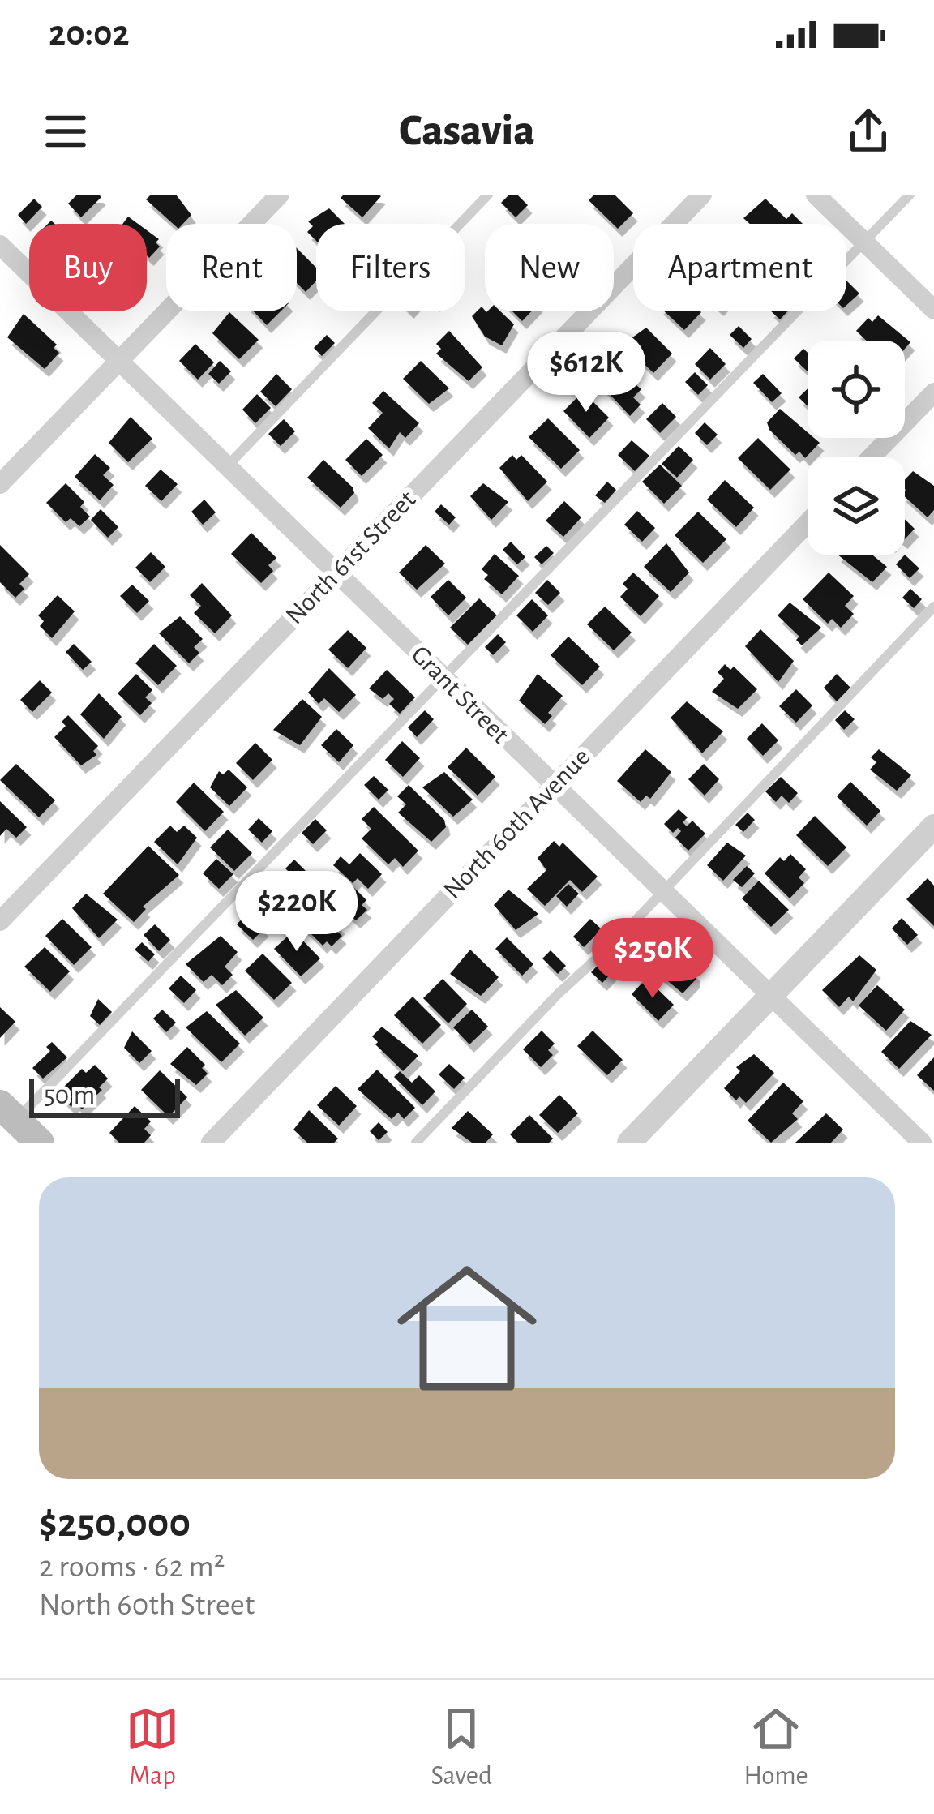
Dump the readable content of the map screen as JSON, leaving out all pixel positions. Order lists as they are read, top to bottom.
{
  "streets": {
    "street": ["North 61st Street", "Grant Street", "North 60th Avenue"]
  },
  "crossings": [
    ["North 61st Street", "Grant Street"],
    ["Grant Street", "North 60th Avenue"]
  ],
  "scale_bar": "50 m",
  "page": {
    "status": "20:02",
    "header": "Casavia",
    "chip": [
      "Buy",
      "Rent",
      "Filters",
      "New",
      "Apartment"
    ],
    "price": ["$612K", "$220K", "$250K"],
    "scale": "50 m",
    "list": [
      {
        "name": "$250,000",
        "note": "2 rooms · 62 m² · North 60th Street"
      }
    ],
    "tabs": ["Map", "Saved", "Home"]
  }
}
